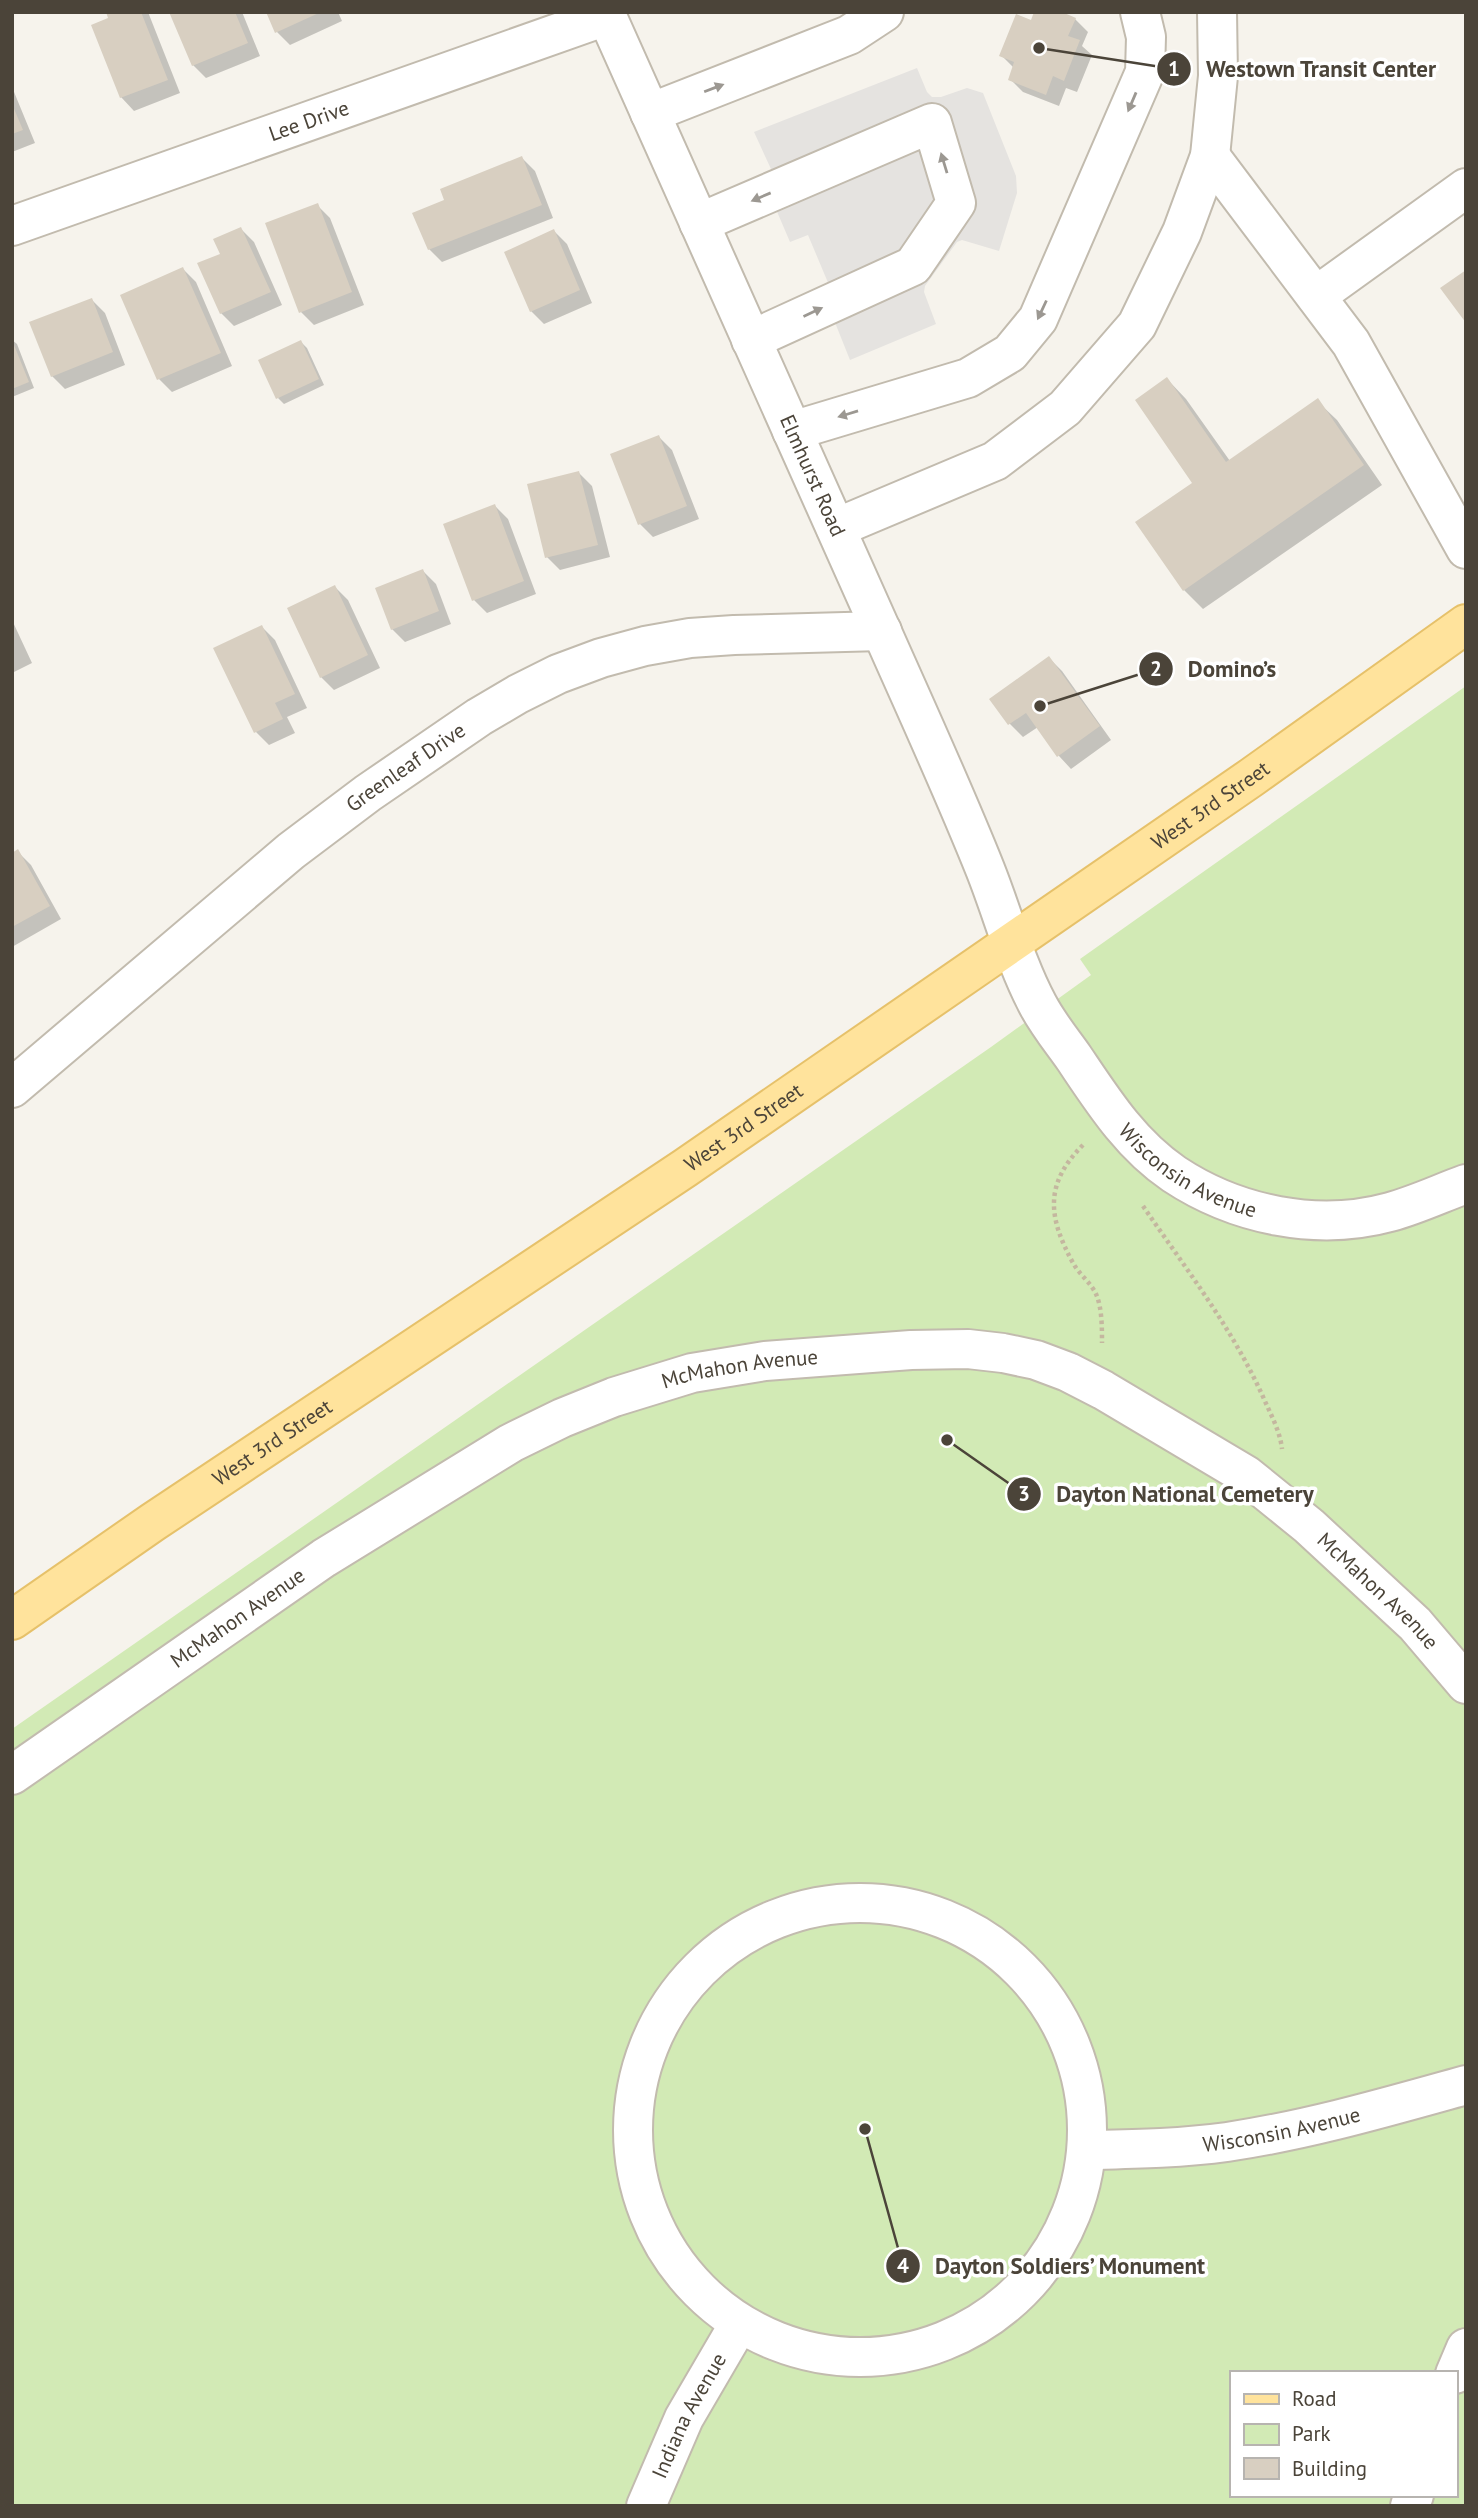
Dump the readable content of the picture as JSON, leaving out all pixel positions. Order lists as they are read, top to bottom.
{
  "streets": {
    "main road": ["West 3rd Street"],
    "street": [
      "Lee Drive",
      "Elmhurst Road",
      "Greenleaf Drive",
      "Wisconsin Avenue",
      "McMahon Avenue",
      "Indiana Avenue"
    ]
  },
  "crossings": [
    ["Lee Drive", "Elmhurst Road"],
    ["Elmhurst Road", "Greenleaf Drive"],
    ["Elmhurst Road", "West 3rd Street"],
    ["Elmhurst Road", "Wisconsin Avenue"],
    ["West 3rd Street", "Wisconsin Avenue"]
  ],
  "places": [
    "Westown Transit Center",
    "Domino’s",
    "Dayton National Cemetery",
    "Dayton Soldiers’ Monument"
  ],
  "legend": ["Road", "Park", "Building"]
}
